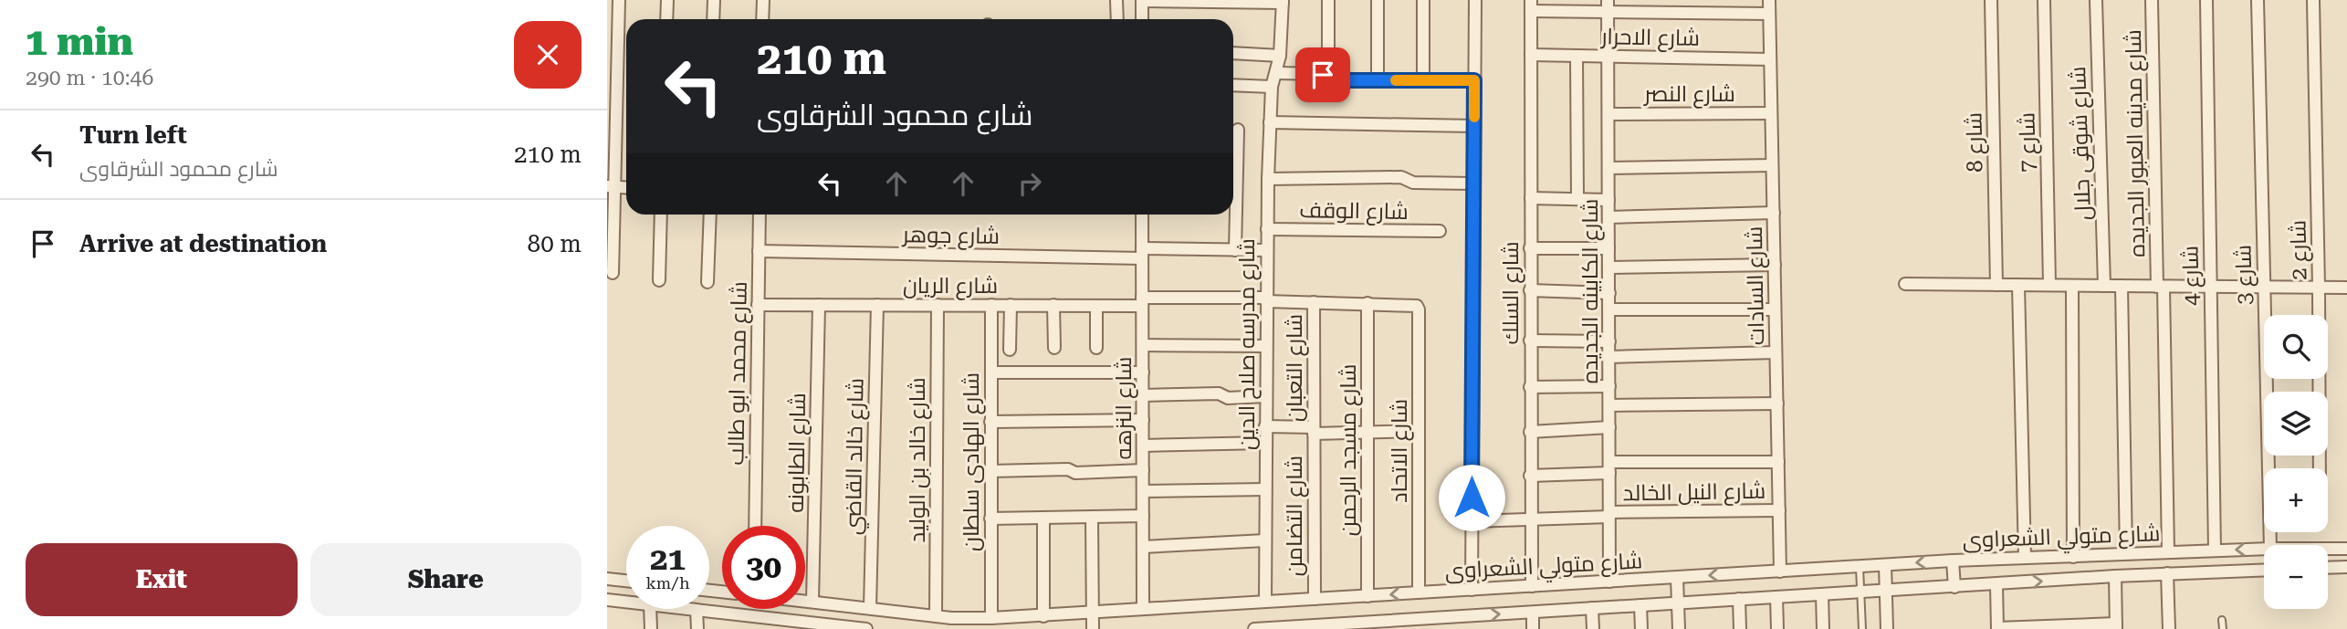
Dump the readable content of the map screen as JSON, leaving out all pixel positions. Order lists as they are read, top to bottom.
{
  "streets": {
    "street": [
      "شارع الاحرار",
      "شارع النصر",
      "شارع 8",
      "شارع 7",
      "شارع شوقى جلال",
      "شارع مدينه العبور الجديده",
      "شارع الوقف",
      "شارع جوهر",
      "شارع 2",
      "شارع 3",
      "شارع 4",
      "شارع الريان",
      "شارع السادات",
      "شارع الكابينه الجديده",
      "شارع السلك",
      "شارع مدرسه صلاح الدين",
      "شارع التعبان",
      "شارع محمد ابو طالب",
      "شارع النزهه",
      "شارع مسجد الرحمن",
      "شارع الاتحاد",
      "شارع الطابونه",
      "شارع خالد القاضي",
      "شارع خالد بن الوليد",
      "شارع الهادى سلطان",
      "شارع النيل الخالد",
      "شارع التضامن",
      "شارع متولي الشعراوى"
    ]
  },
  "crossings": [
    ["شارع الاحرار", "شارع السادات"],
    ["شارع الاحرار", "شارع الكابينه الجديده"],
    ["شارع الاحرار", "شارع السلك"],
    ["شارع النصر", "شارع السادات"],
    ["شارع النصر", "شارع الكابينه الجديده"],
    ["شارع مدينه العبور الجديده", "شارع متولي الشعراوى"],
    ["شارع الوقف", "شارع مدرسه صلاح الدين"],
    ["شارع جوهر", "شارع مدرسه صلاح الدين"],
    ["شارع جوهر", "شارع محمد ابو طالب"],
    ["شارع جوهر", "شارع النزهه"],
    ["شارع 4", "شارع متولي الشعراوى"],
    ["شارع الريان", "شارع مدرسه صلاح الدين"],
    ["شارع الريان", "شارع التعبان"],
    ["شارع الريان", "شارع محمد ابو طالب"],
    ["شارع الريان", "شارع النزهه"],
    ["شارع الريان", "شارع مسجد الرحمن"],
    ["شارع الريان", "شارع الاتحاد"],
    ["شارع الريان", "شارع الطابونه"],
    ["شارع الريان", "شارع خالد القاضي"],
    ["شارع الريان", "شارع خالد بن الوليد"],
    ["شارع الريان", "شارع الهادى سلطان"],
    ["شارع السادات", "شارع النيل الخالد"],
    ["شارع السادات", "شارع متولي الشعراوى"],
    ["شارع الكابينه الجديده", "شارع النيل الخالد"],
    ["شارع الكابينه الجديده", "شارع متولي الشعراوى"],
    ["شارع السلك", "شارع النيل الخالد"],
    ["شارع السلك", "شارع متولي الشعراوى"],
    ["شارع مدرسه صلاح الدين", "شارع متولي الشعراوى"],
    ["شارع التعبان", "شارع التضامن"],
    ["شارع النزهه", "شارع متولي الشعراوى"],
    ["شارع مسجد الرحمن", "شارع متولي الشعراوى"],
    ["شارع الاتحاد", "شارع متولي الشعراوى"],
    ["شارع الطابونه", "شارع متولي الشعراوى"],
    ["شارع خالد القاضي", "شارع متولي الشعراوى"],
    ["شارع خالد بن الوليد", "شارع متولي الشعراوى"],
    ["شارع الهادى سلطان", "شارع متولي الشعراوى"],
    ["شارع التضامن", "شارع متولي الشعراوى"]
  ],
  "page": {
    "heading": ["1 min", "290 m · 10:46"],
    "turn": ["210 m", "شارع محمود الشرقاوى"],
    "list": [
      {
        "name": "Turn left",
        "note": "شارع محمود الشرقاوى",
        "value": "210 m"
      },
      {
        "name": "Arrive at destination",
        "value": "80 m"
      }
    ],
    "map_buttons": ["+", "−"],
    "speed": "21 km/h",
    "limit": "30",
    "buttons": ["Exit", "Share"]
  }
}
